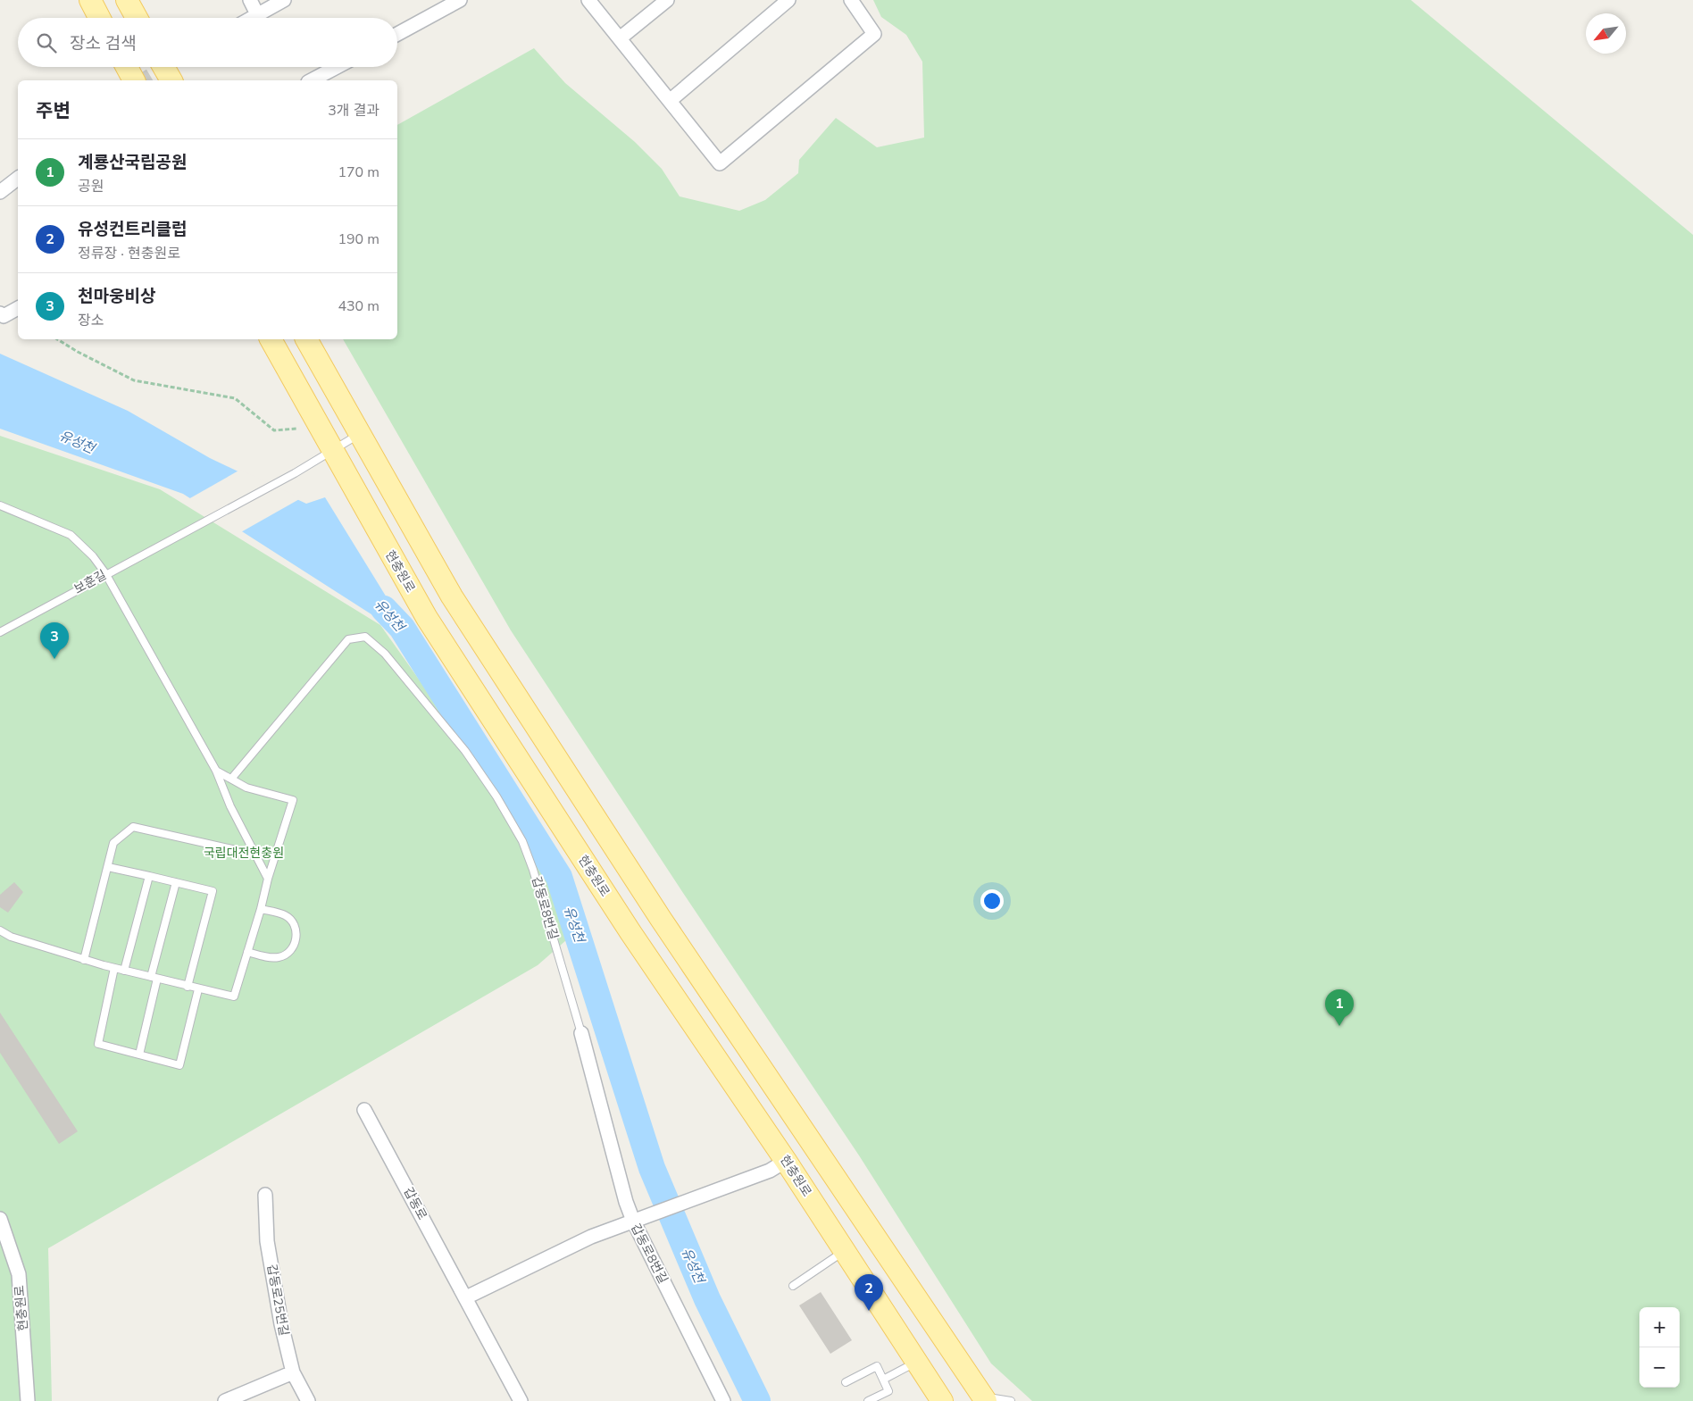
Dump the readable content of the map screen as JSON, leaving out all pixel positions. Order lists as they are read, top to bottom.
{
  "streets": {
    "main road": ["현충원로"],
    "street": ["갑동로8번길", "갑동로", "갑동로25번길"],
    "lane": ["보훈길"]
  },
  "crossings": [
    ["현충원로", "보훈길"]
  ],
  "water": ["유성천"],
  "parks": ["국립대전현충원"],
  "north": "bottom left",
  "page": {
    "search": "장소 검색",
    "heading": ["주변", "3개 결과"],
    "list": [
      {
        "mark": "1",
        "name": "계룡산국립공원",
        "note": "공원",
        "value": "170 m"
      },
      {
        "mark": "2",
        "name": "유성컨트리클럽",
        "note": "정류장 · 현충원로",
        "value": "190 m"
      },
      {
        "mark": "3",
        "name": "천마웅비상",
        "note": "장소",
        "value": "430 m"
      }
    ],
    "pins": ["3", "1", "2"],
    "map_buttons": ["+", "−"]
  }
}
